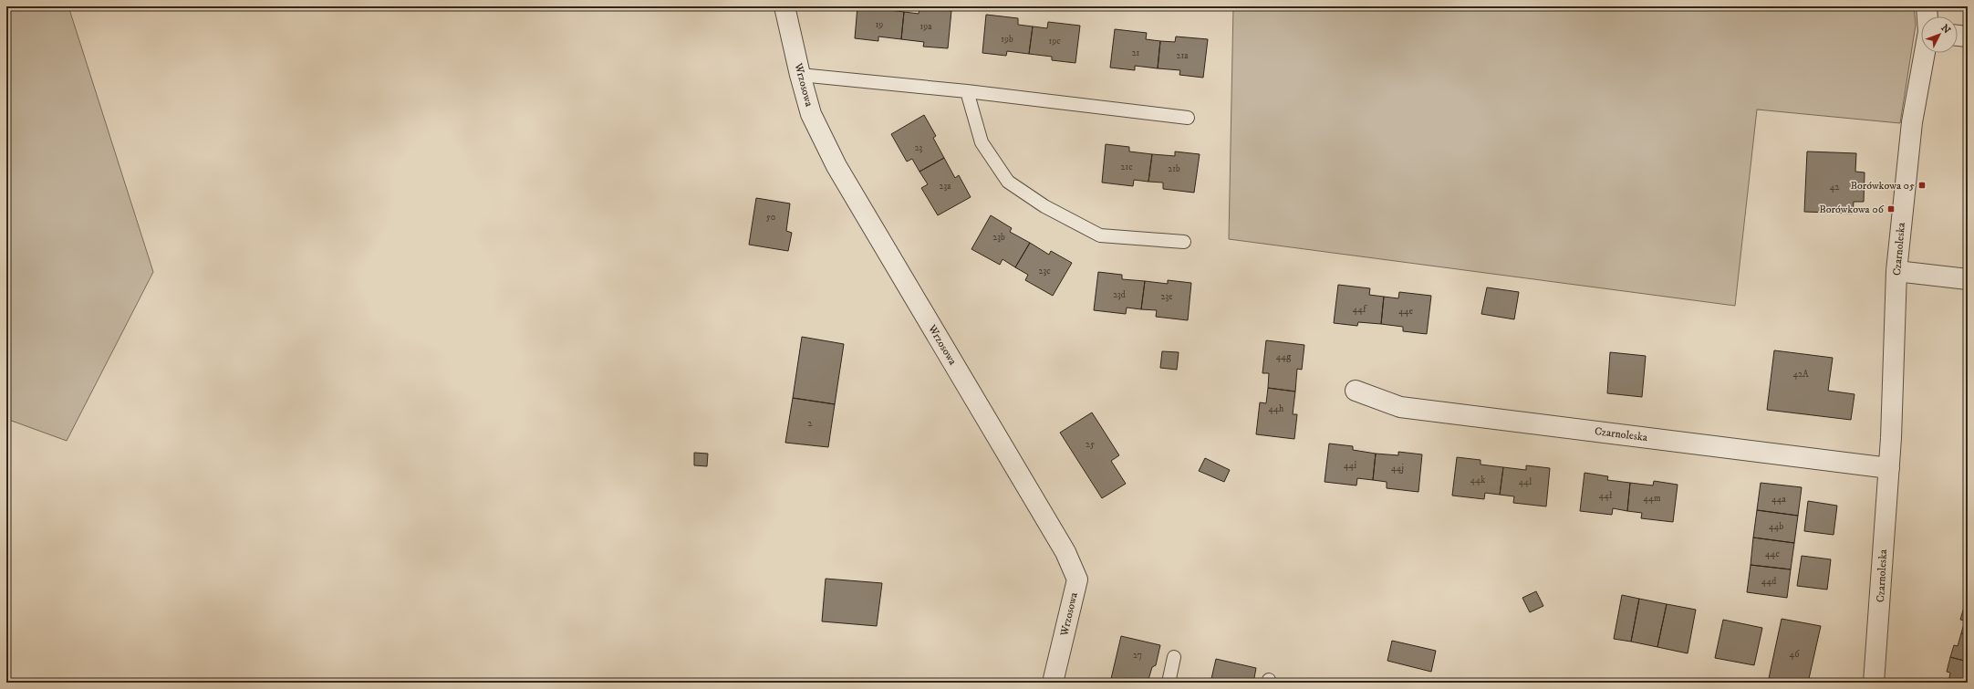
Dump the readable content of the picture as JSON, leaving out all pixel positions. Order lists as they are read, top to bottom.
{
  "streets": {
    "street": ["Wrzosowa", "Czarnoleska"]
  },
  "places": {
    "transit": ["Borówkowa 05", "Borówkowa 06"]
  },
  "house_numbers": [
    "19",
    "19a",
    "19b",
    "19c",
    "21",
    "21a",
    "23",
    "21c",
    "21b",
    "23a",
    "42",
    "50",
    "23b",
    "23c",
    "23d",
    "23e",
    "44f",
    "44e",
    "44g",
    "42A",
    "44h",
    "2",
    "25",
    "44i",
    "44j",
    "44k",
    "44l",
    "44ł",
    "44m",
    "44a",
    "44b",
    "44c",
    "44d",
    "46",
    "27"
  ],
  "north": "top right"
}
